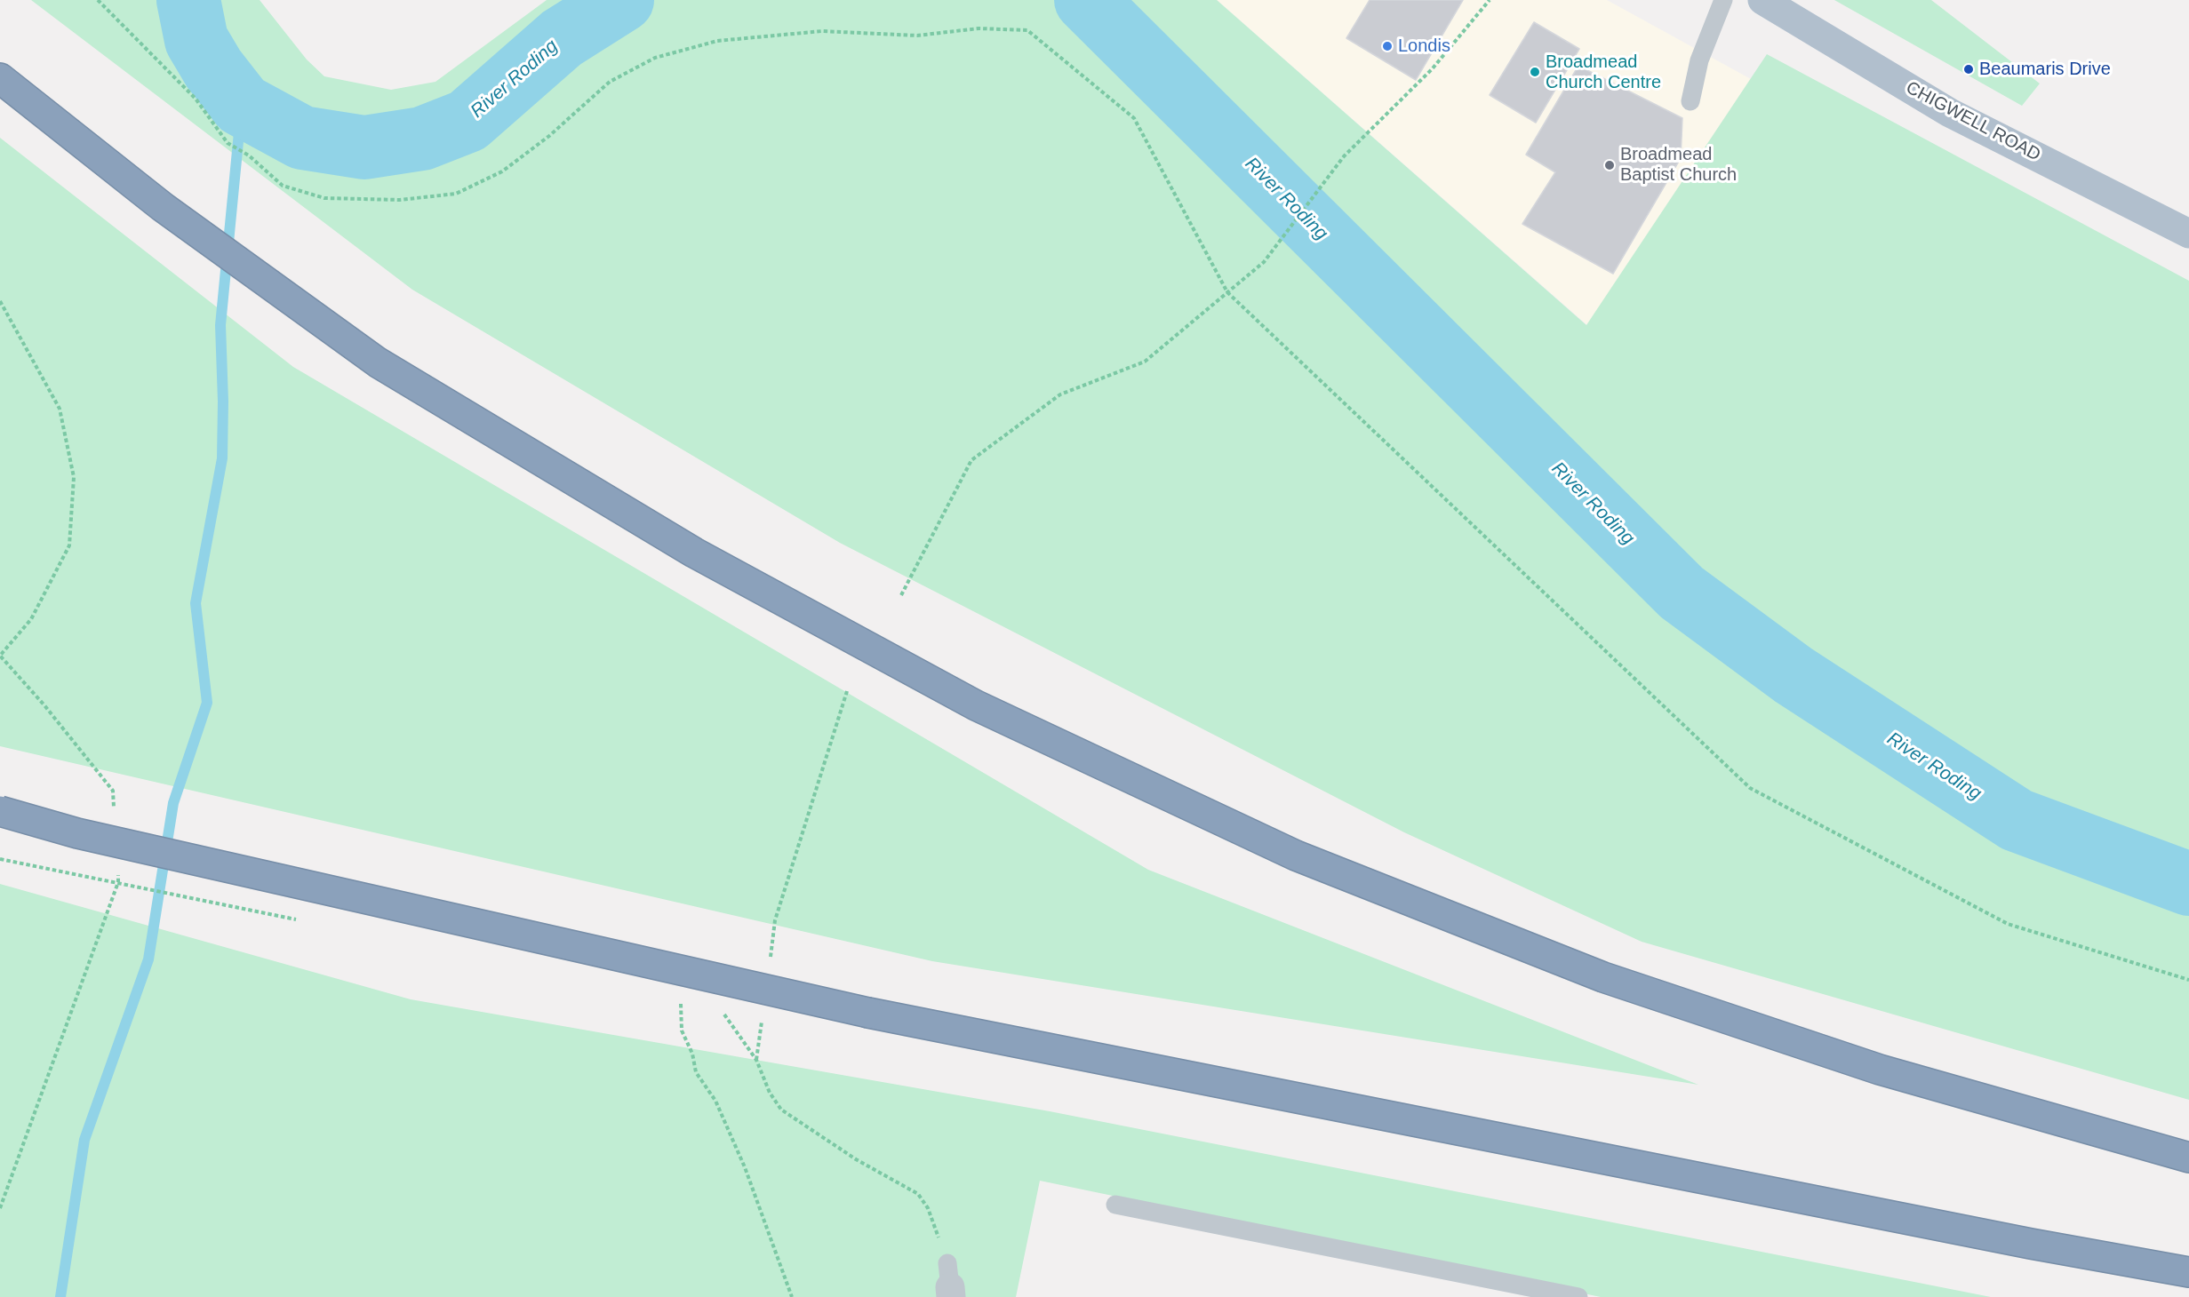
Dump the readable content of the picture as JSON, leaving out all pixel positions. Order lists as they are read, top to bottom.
{
  "streets": {
    "main road": ["CHIGWELL ROAD"]
  },
  "water": ["River Roding"],
  "places": [
    "Londis",
    "Beaumaris Drive",
    "Broadmead Church Centre",
    "Broadmead Baptist Church"
  ]
}
